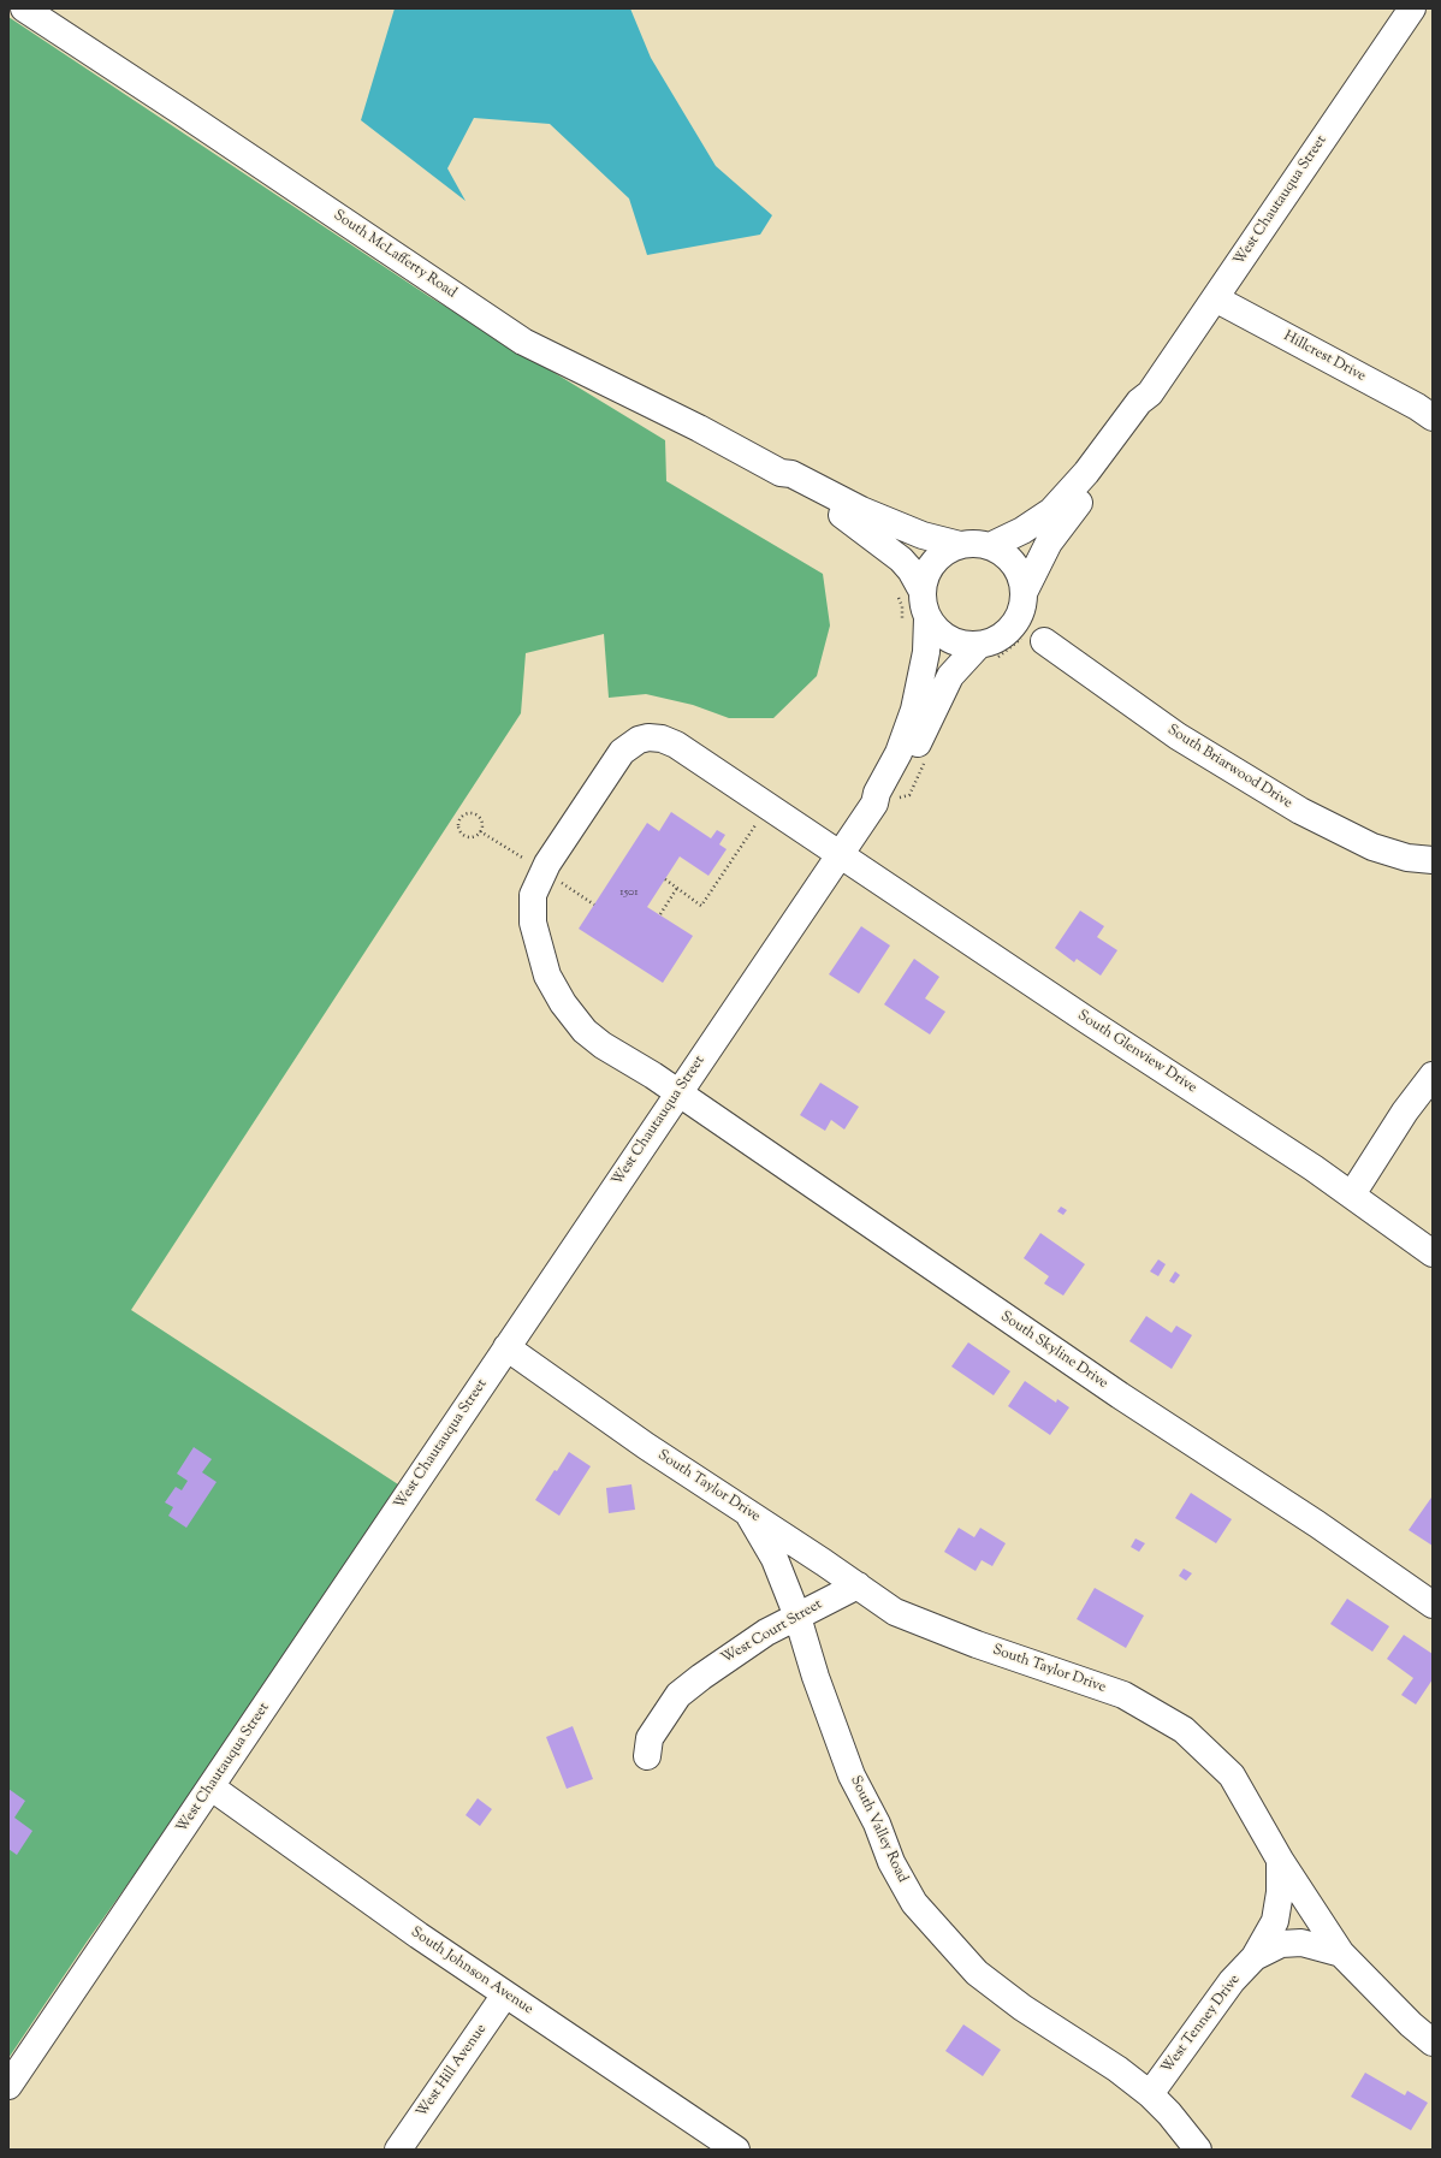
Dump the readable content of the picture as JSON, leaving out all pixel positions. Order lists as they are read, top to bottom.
{
  "streets": {
    "street": [
      "West Chautauqua Street",
      "South McLafferty Road",
      "Hillcrest Drive",
      "South Briarwood Drive",
      "South Glenview Drive",
      "South Skyline Drive",
      "South Taylor Drive",
      "West Court Street",
      "South Valley Road",
      "South Johnson Avenue",
      "West Tenney Drive",
      "West Hill Avenue"
    ]
  },
  "crossings": [
    ["West Chautauqua Street", "South McLafferty Road"],
    ["West Chautauqua Street", "Hillcrest Drive"],
    ["West Chautauqua Street", "South Glenview Drive"],
    ["West Chautauqua Street", "South Skyline Drive"],
    ["West Chautauqua Street", "South Taylor Drive"],
    ["West Chautauqua Street", "South Johnson Avenue"],
    ["South Glenview Drive", "South Skyline Drive"],
    ["South Taylor Drive", "West Court Street"],
    ["South Taylor Drive", "South Valley Road"],
    ["South Taylor Drive", "West Tenney Drive"],
    ["West Court Street", "South Valley Road"],
    ["South Valley Road", "West Tenney Drive"],
    ["South Johnson Avenue", "West Hill Avenue"]
  ],
  "house_numbers": ["1501"]
}
